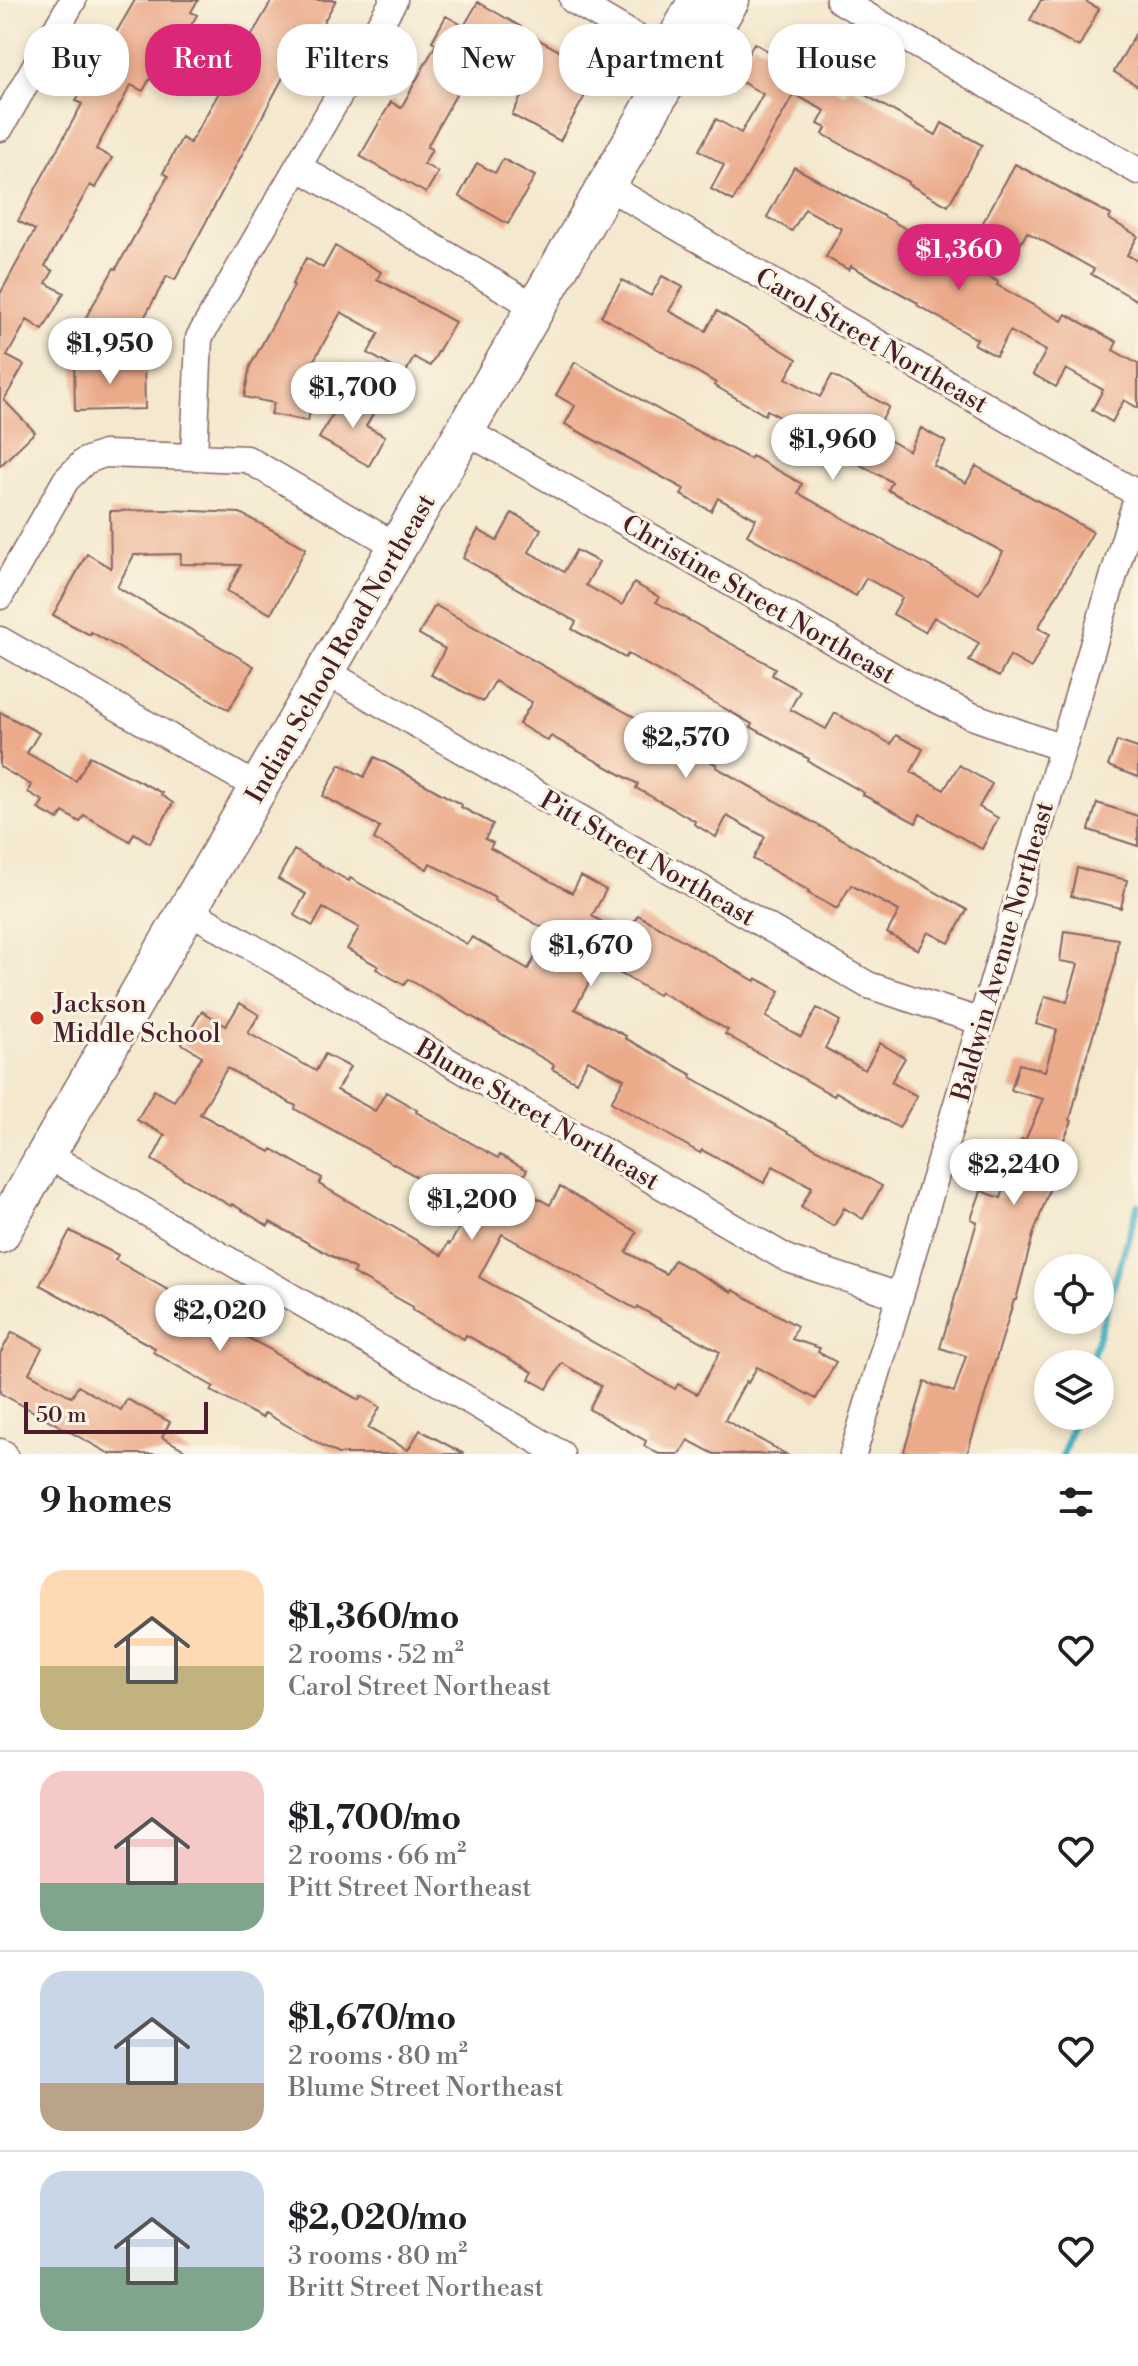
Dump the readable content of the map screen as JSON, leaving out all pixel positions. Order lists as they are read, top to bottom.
{
  "streets": {
    "street": [
      "Carol Street Northeast",
      "Christine Street Northeast",
      "Indian School Road Northeast",
      "Pitt Street Northeast",
      "Baldwin Avenue Northeast",
      "Blume Street Northeast"
    ]
  },
  "crossings": [
    ["Carol Street Northeast", "Indian School Road Northeast"],
    ["Carol Street Northeast", "Baldwin Avenue Northeast"],
    ["Christine Street Northeast", "Indian School Road Northeast"],
    ["Christine Street Northeast", "Baldwin Avenue Northeast"],
    ["Indian School Road Northeast", "Pitt Street Northeast"],
    ["Indian School Road Northeast", "Blume Street Northeast"],
    ["Pitt Street Northeast", "Baldwin Avenue Northeast"],
    ["Baldwin Avenue Northeast", "Blume Street Northeast"]
  ],
  "places": ["Jackson Middle School"],
  "scale_bar": "50 m",
  "page": {
    "chip": [
      "Buy",
      "Rent",
      "Filters",
      "New",
      "Apartment",
      "House"
    ],
    "price": [
      "$1,360",
      "$1,950",
      "$1,700",
      "$1,960",
      "$2,570",
      "$1,670",
      "$2,240",
      "$1,200",
      "$2,020"
    ],
    "scale": "50 m",
    "heading": "9 homes",
    "list": [
      {
        "name": "$1,360/mo",
        "note": "2 rooms · 52 m² · Carol Street Northeast"
      },
      {
        "name": "$1,700/mo",
        "note": "2 rooms · 66 m² · Pitt Street Northeast"
      },
      {
        "name": "$1,670/mo",
        "note": "2 rooms · 80 m² · Blume Street Northeast"
      },
      {
        "name": "$2,020/mo",
        "note": "3 rooms · 80 m² · Britt Street Northeast"
      }
    ]
  }
}
